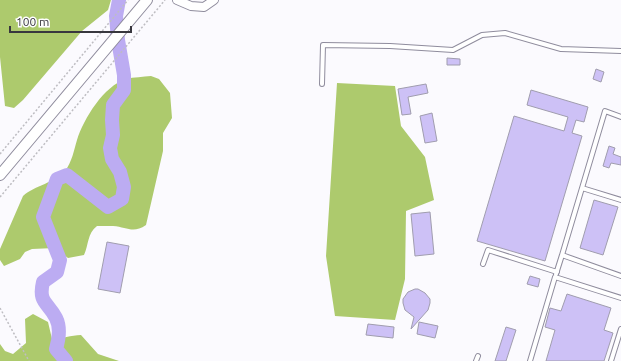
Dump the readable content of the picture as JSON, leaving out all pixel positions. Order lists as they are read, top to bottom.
{
  "scale_bar": "100 m"
}
